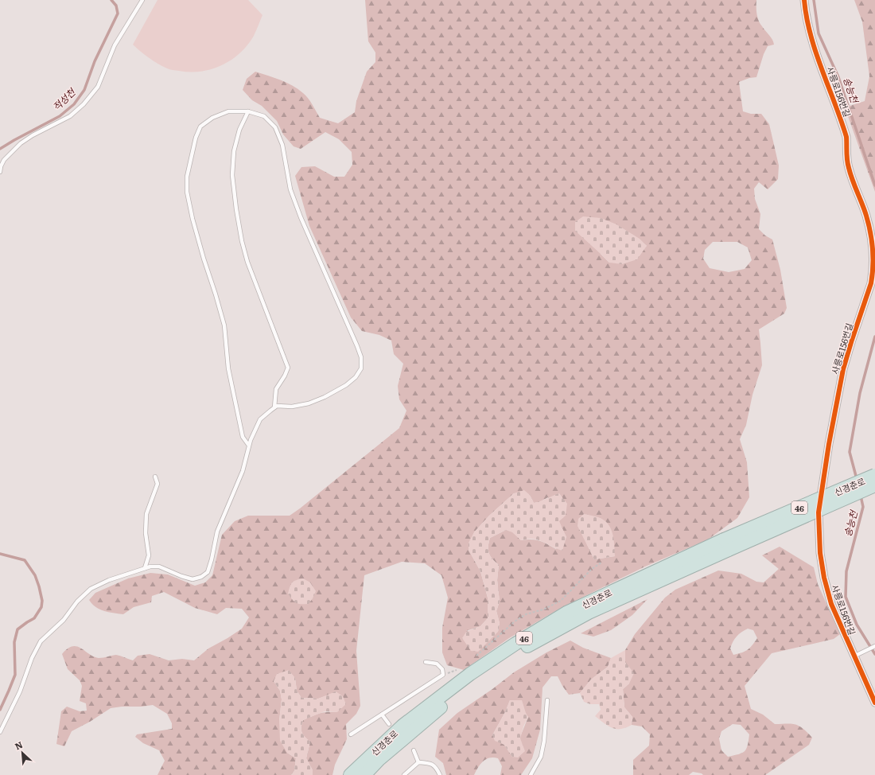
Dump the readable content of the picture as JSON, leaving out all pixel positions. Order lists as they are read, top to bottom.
{
  "streets": {
    "highway": ["신경춘로", "46"],
    "street": ["사릉로156번길"]
  },
  "water": ["송능천", "적성천"],
  "north": "top left"
}
